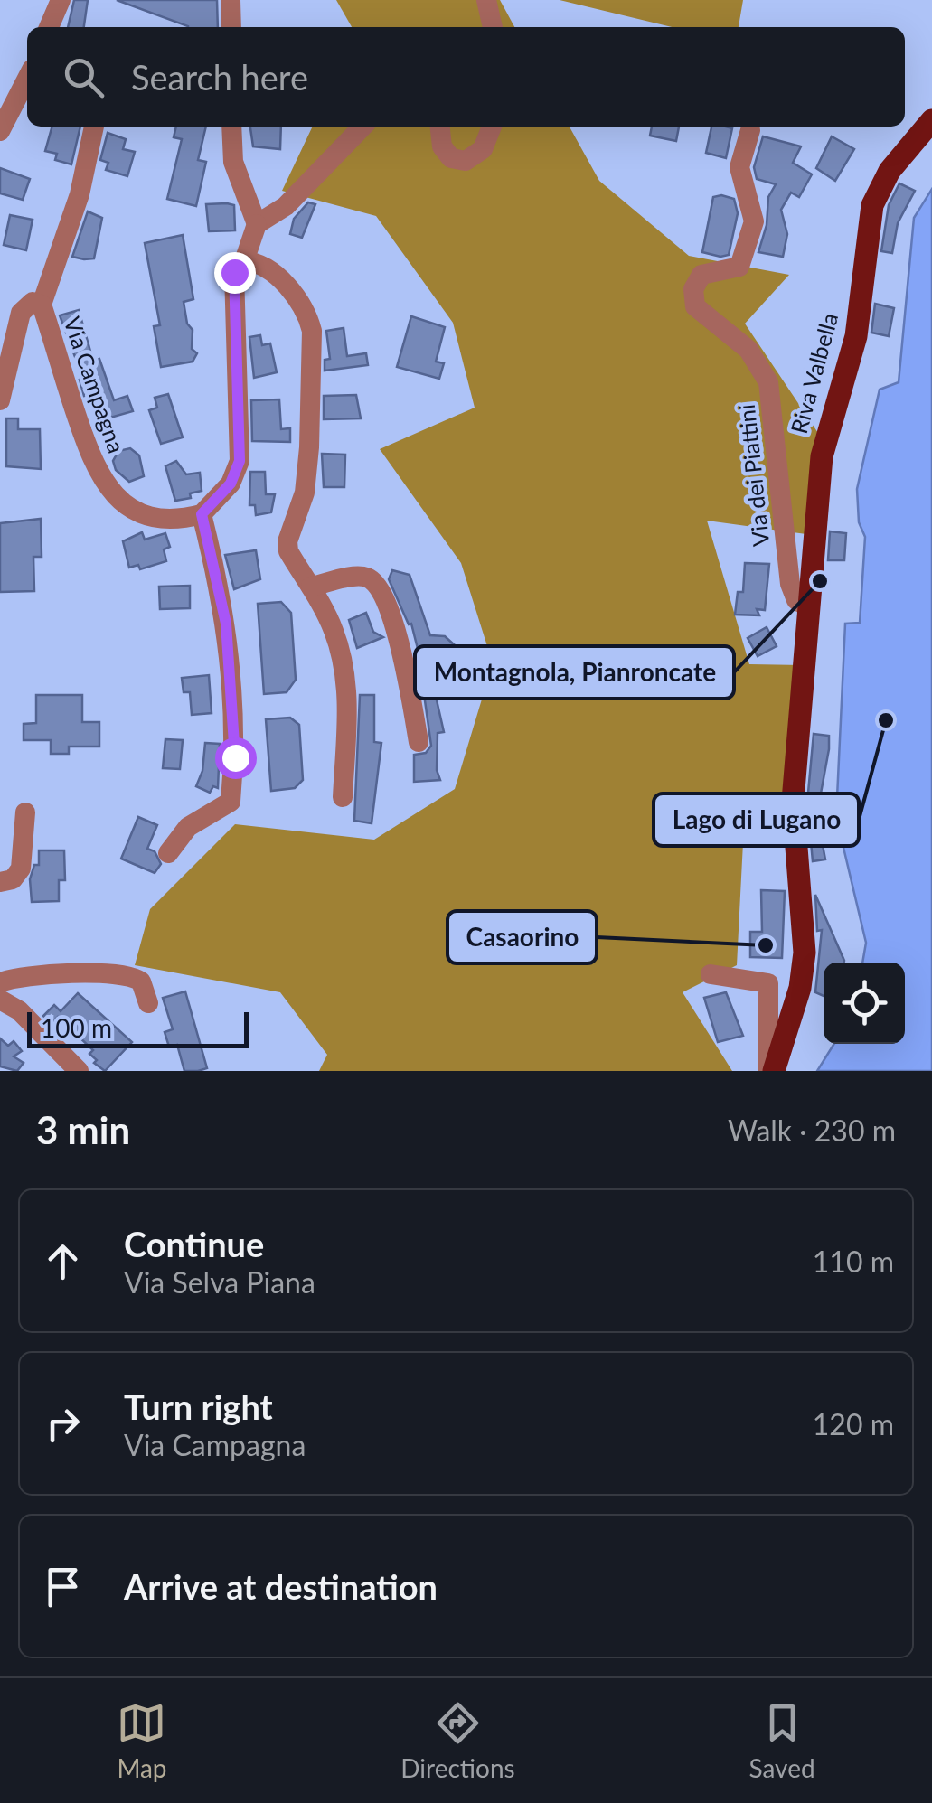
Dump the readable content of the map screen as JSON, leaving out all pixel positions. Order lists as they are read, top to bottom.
{
  "streets": {
    "main road": ["Riva Valbella"],
    "street": ["Via Campagna", "Via dei Piattini"]
  },
  "crossings": [
    ["Riva Valbella", "Via dei Piattini"]
  ],
  "places": ["Montagnola, Pianroncate", "Lago di Lugano", "Casaorino"],
  "scale_bar": "100 m",
  "page": {
    "search": "Search here",
    "scale": "100 m",
    "heading": ["3 min", "Walk · 230 m"],
    "list": [
      ["Continue", "Via Selva Piana", "110 m"],
      ["Turn right", "Via Campagna", "120 m"],
      "Arrive at destination"
    ],
    "nav": ["Map", "Directions", "Saved"]
  }
}
